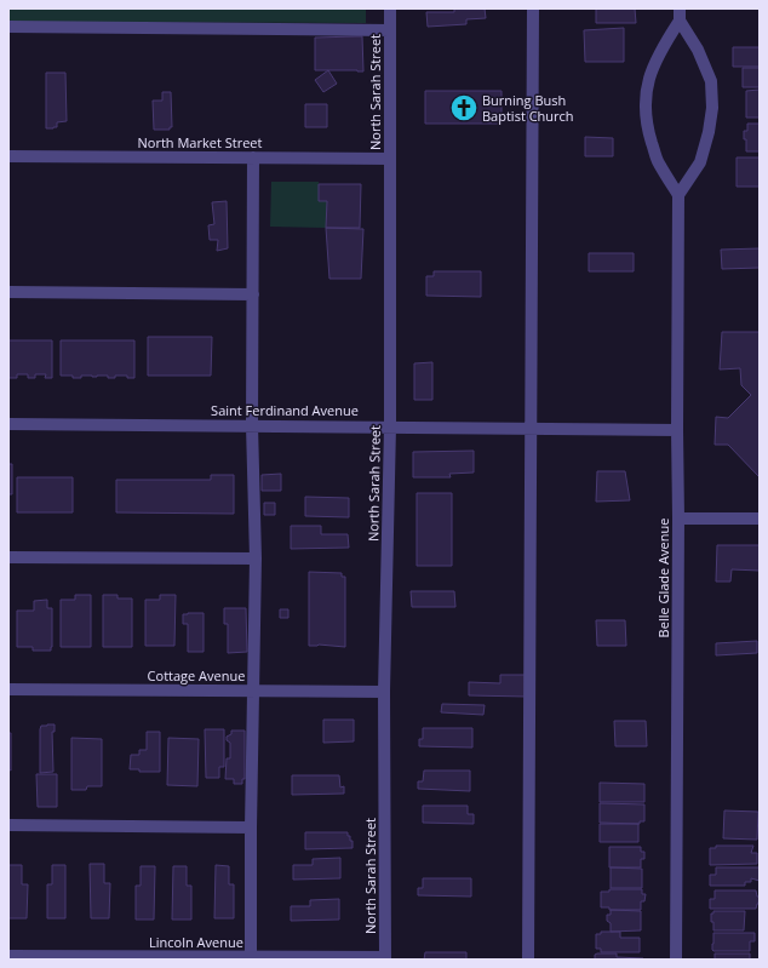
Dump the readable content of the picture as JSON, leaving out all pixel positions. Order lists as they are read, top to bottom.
{
  "streets": {
    "street": [
      "North Sarah Street",
      "North Market Street",
      "Saint Ferdinand Avenue",
      "Belle Glade Avenue",
      "Cottage Avenue",
      "Lincoln Avenue"
    ]
  },
  "crossings": [
    ["North Sarah Street", "North Market Street"],
    ["North Sarah Street", "Saint Ferdinand Avenue"],
    ["North Sarah Street", "Cottage Avenue"],
    ["North Sarah Street", "Lincoln Avenue"],
    ["Saint Ferdinand Avenue", "Belle Glade Avenue"]
  ],
  "places": {
    "church": ["Burning Bush Baptist Church"]
  }
}
